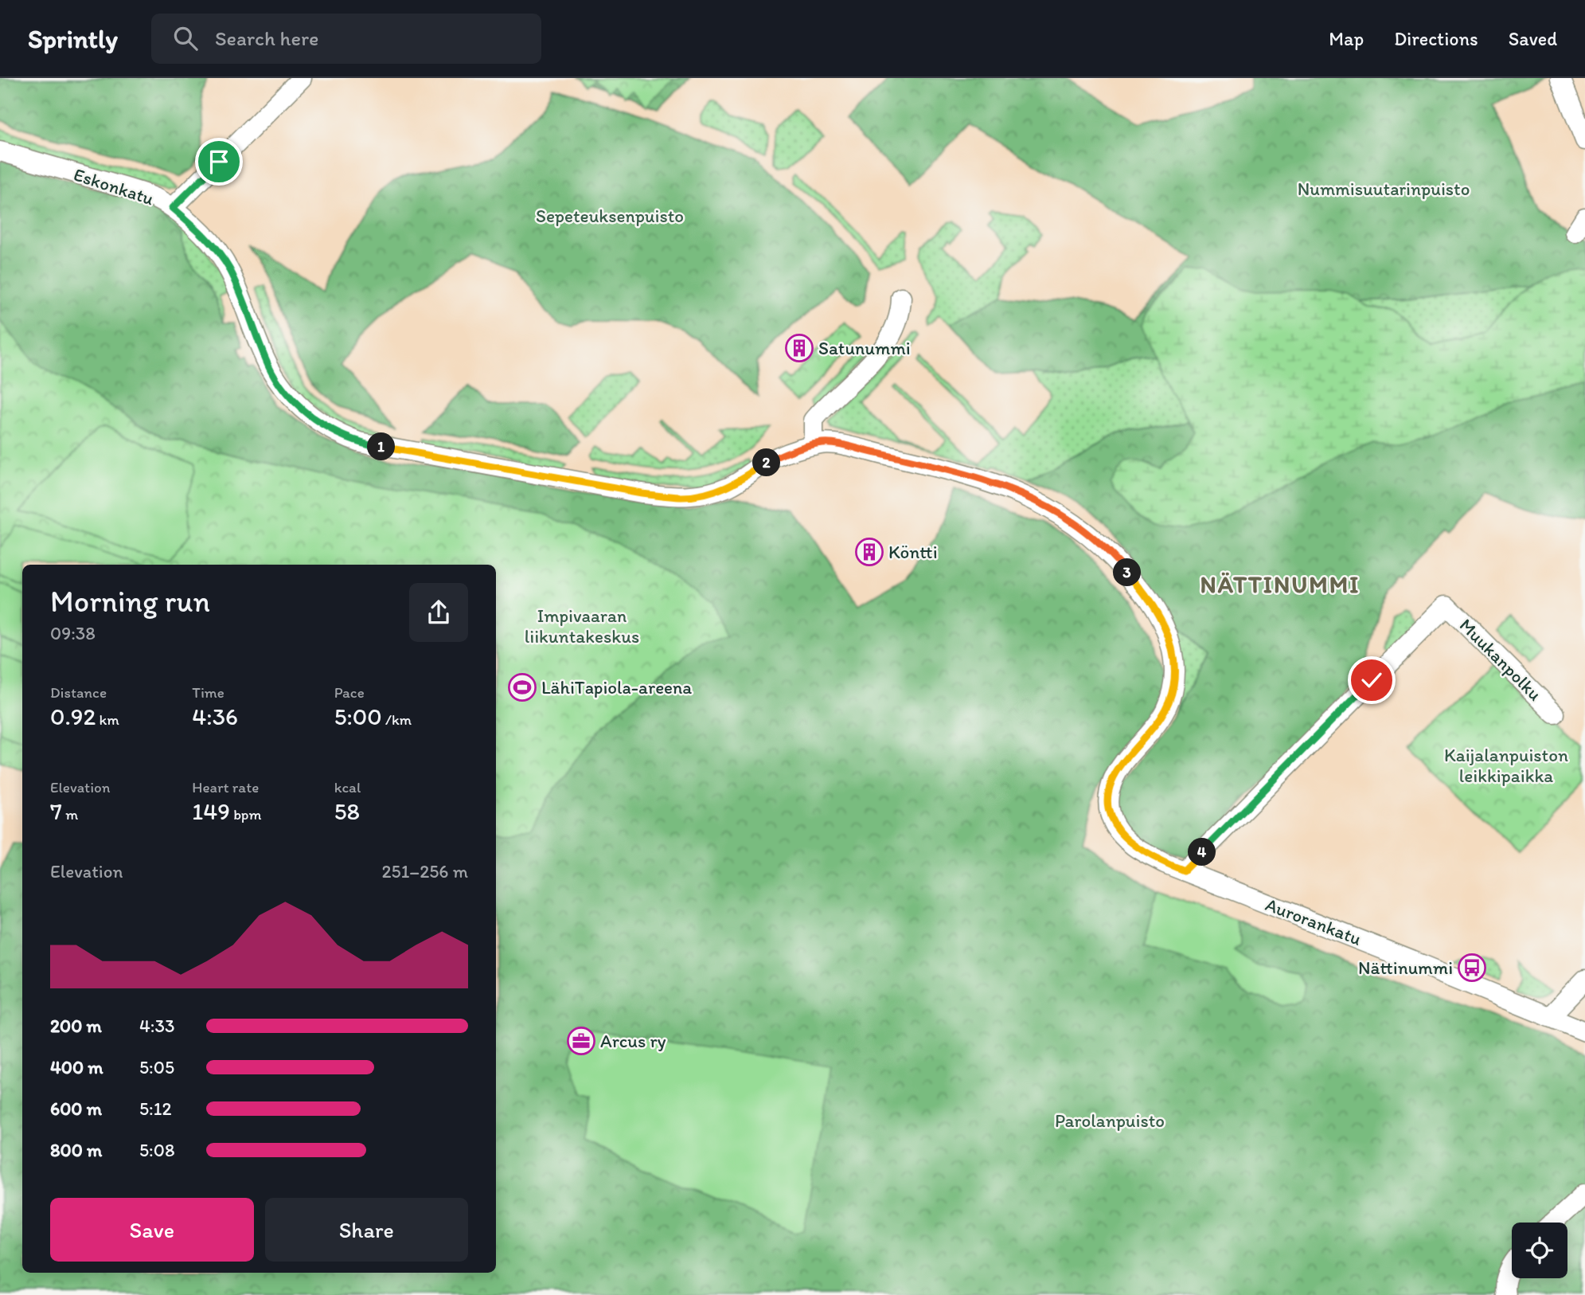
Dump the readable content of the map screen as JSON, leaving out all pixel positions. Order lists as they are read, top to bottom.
{
  "streets": {
    "street": ["Eskonkatu", "Muukanpolku", "Aurorankatu"]
  },
  "crossings": [
    ["Eskonkatu", "Aurorankatu"],
    ["Muukanpolku", "Aurorankatu"]
  ],
  "districts": ["NÄTTINUMMI"],
  "parks": [
    "Nummisuutarinpuisto",
    "Sepeteuksenpuisto",
    "Impivaaran liikuntakeskus",
    "Kaijalanpuiston leikkipaikka",
    "Parolanpuisto"
  ],
  "places": {
    "building": ["Satunummi", "Köntti"],
    "sports": ["LähiTapiola-areena"],
    "bus stop": ["Nättinummi"],
    "office": ["Arcus ry"]
  },
  "page": {
    "header": "Sprintly",
    "search": "Search here",
    "nav": ["Map", "Directions", "Saved"],
    "pins": [
      "1",
      "2",
      "3",
      "4"
    ],
    "heading": ["Morning run", "09:38"],
    "stats": [
      ["Distance", "0.92 km"],
      ["Time", "4:36"],
      ["Pace", "5:00 /km"],
      ["Elevation", "7 m"],
      ["Heart rate", "149 bpm"],
      ["kcal", "58"]
    ],
    "chart": ["Elevation", "251–256 m"],
    "list": [
      {
        "name": "200 m",
        "note": "4:33"
      },
      {
        "name": "400 m",
        "note": "5:05"
      },
      {
        "name": "600 m",
        "note": "5:12"
      },
      {
        "name": "800 m",
        "note": "5:08"
      }
    ],
    "buttons": ["Save", "Share"]
  }
}
